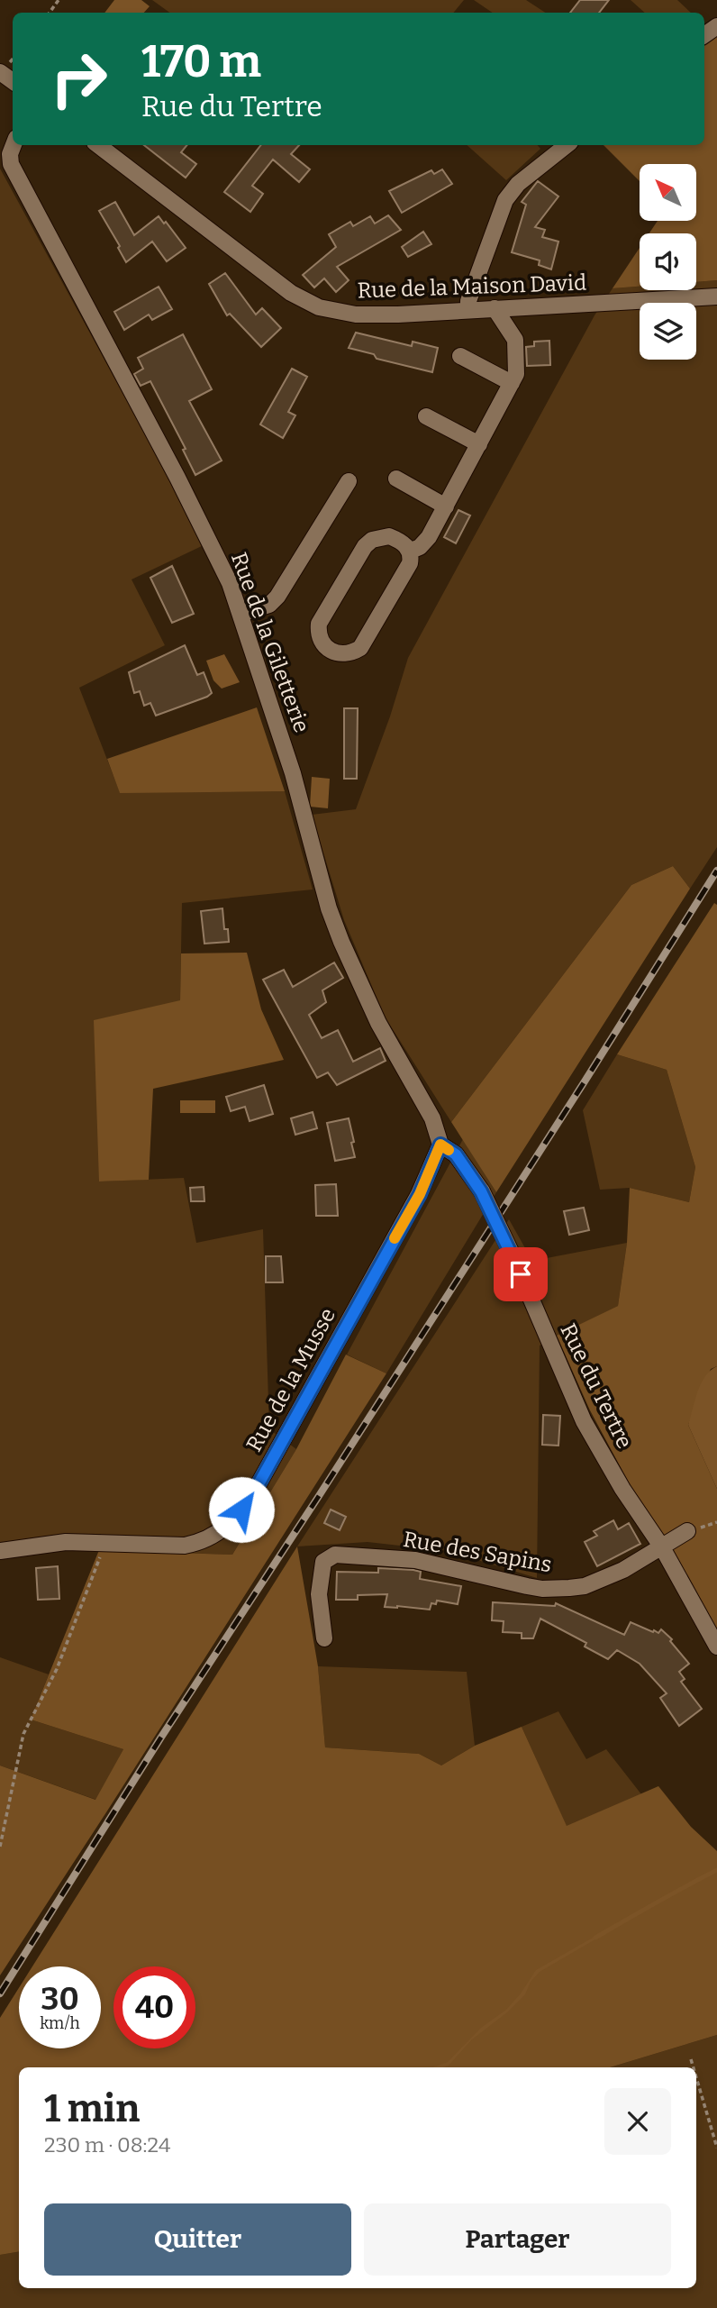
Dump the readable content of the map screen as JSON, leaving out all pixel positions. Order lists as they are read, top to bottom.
{
  "streets": {
    "street": [
      "Rue de la Maison David",
      "Rue de la Giletterie",
      "Rue de la Musse",
      "Rue du Tertre",
      "Rue des Sapins"
    ]
  },
  "crossings": [
    ["Rue de la Giletterie", "Rue de la Musse"],
    ["Rue de la Giletterie", "Rue du Tertre"],
    ["Rue de la Musse", "Rue du Tertre"],
    ["Rue du Tertre", "Rue des Sapins"]
  ],
  "north": "top left",
  "page": {
    "turn": ["170 m", "Rue du Tertre"],
    "speed": "30 km/h",
    "limit": "40",
    "heading": ["1 min", "230 m · 08:24"],
    "buttons": ["Quitter", "Partager"]
  }
}
